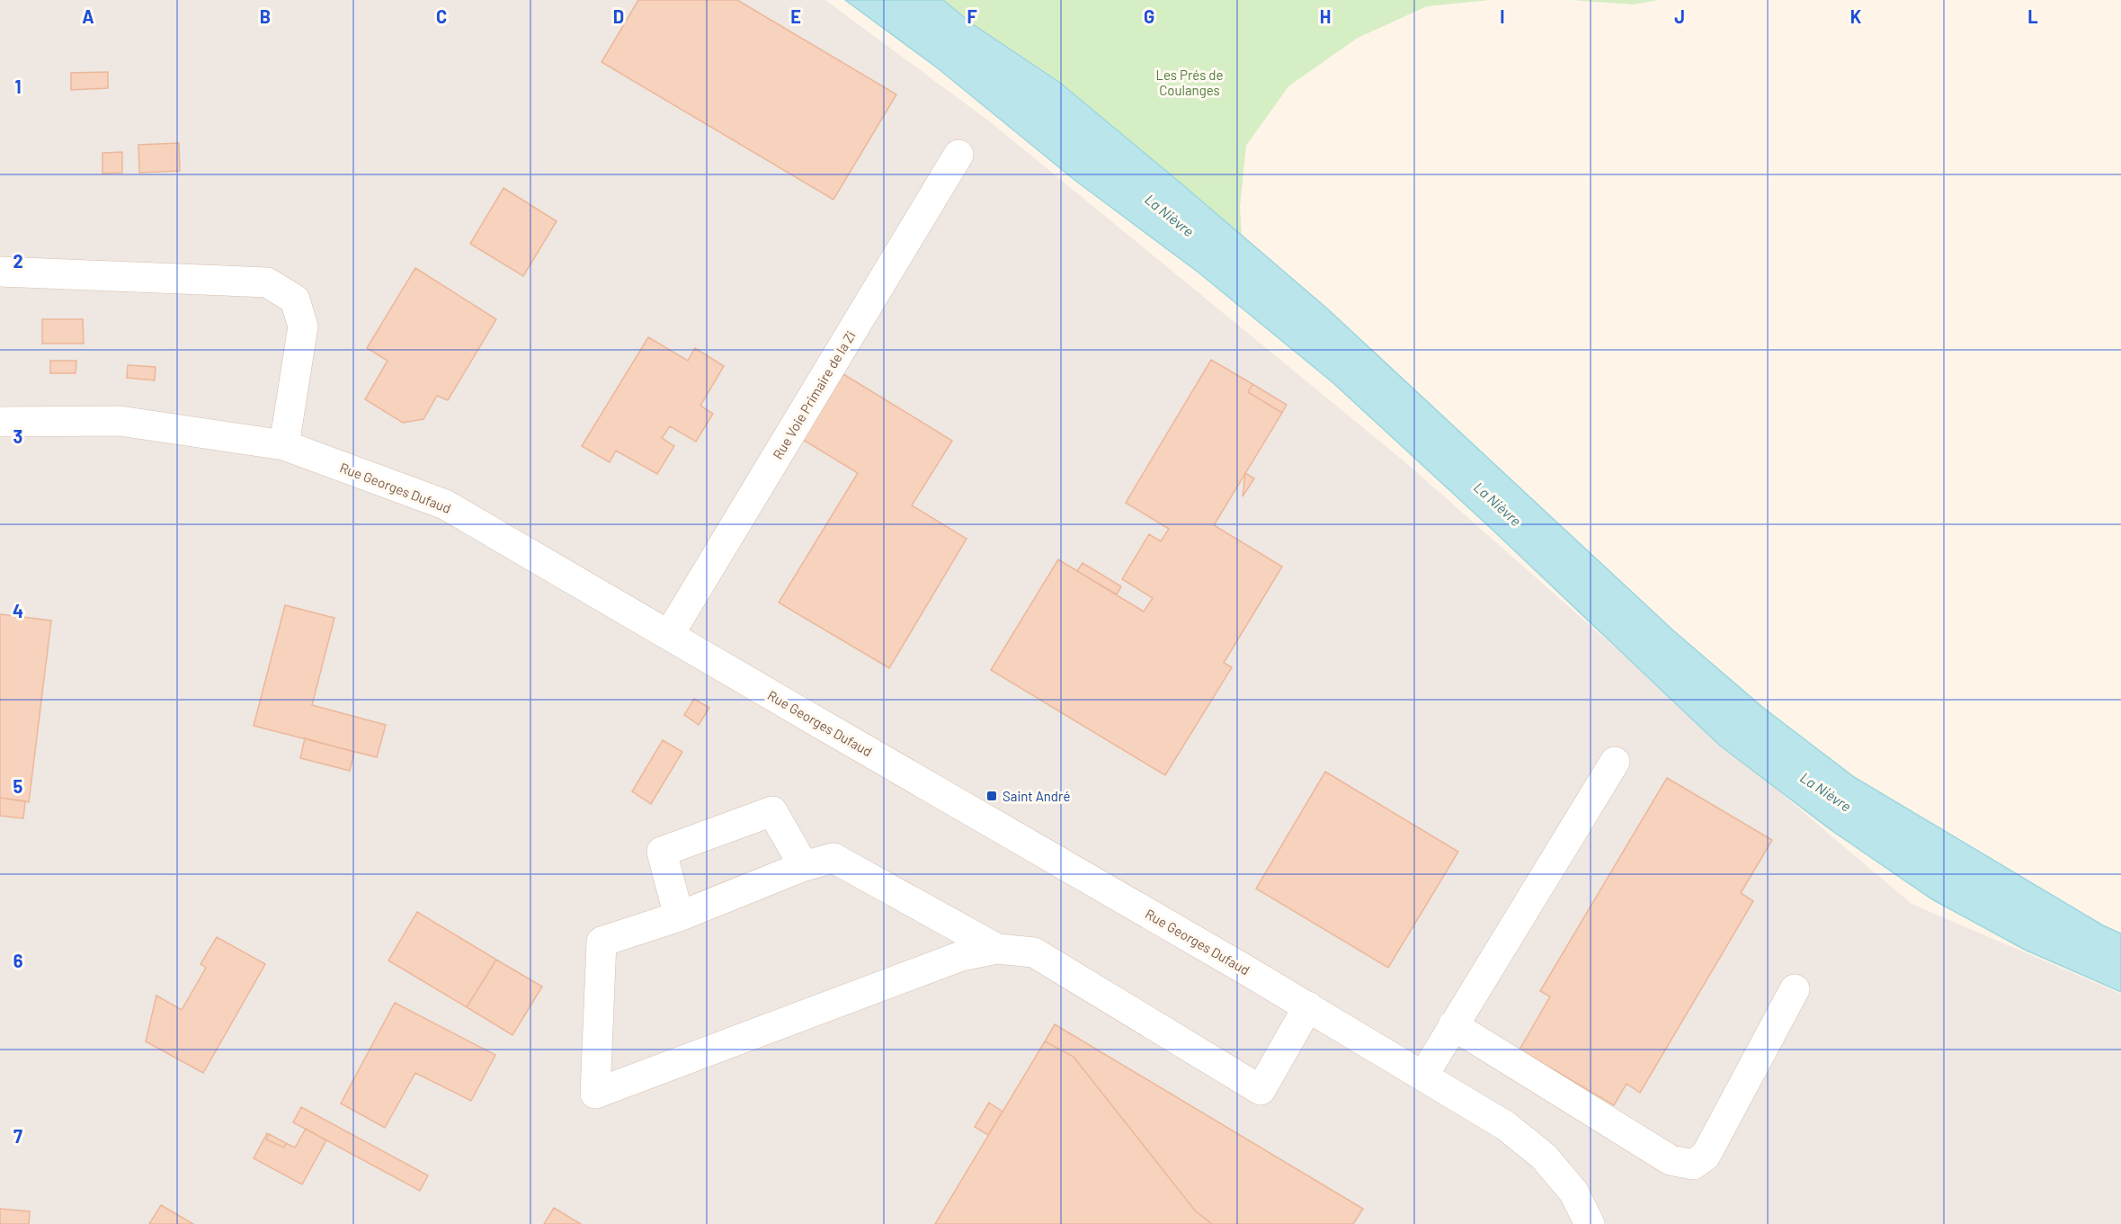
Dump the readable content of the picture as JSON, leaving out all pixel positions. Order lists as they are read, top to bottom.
{
  "streets": {
    "street": ["Rue Voie Primaire de la Zi", "Rue Georges Dufaud"]
  },
  "crossings": [
    ["Rue Voie Primaire de la Zi", "Rue Georges Dufaud"]
  ],
  "water": ["La Nièvre"],
  "parks": ["Les Prés de Coulanges"],
  "places": {
    "transit": ["Saint André"]
  },
  "grid": {
    "columns": [
      "A",
      "B",
      "C",
      "D",
      "E",
      "F",
      "G",
      "H",
      "I",
      "J",
      "K",
      "L"
    ],
    "rows": [
      "1",
      "2",
      "3",
      "4",
      "5",
      "6",
      "7"
    ]
  }
}
